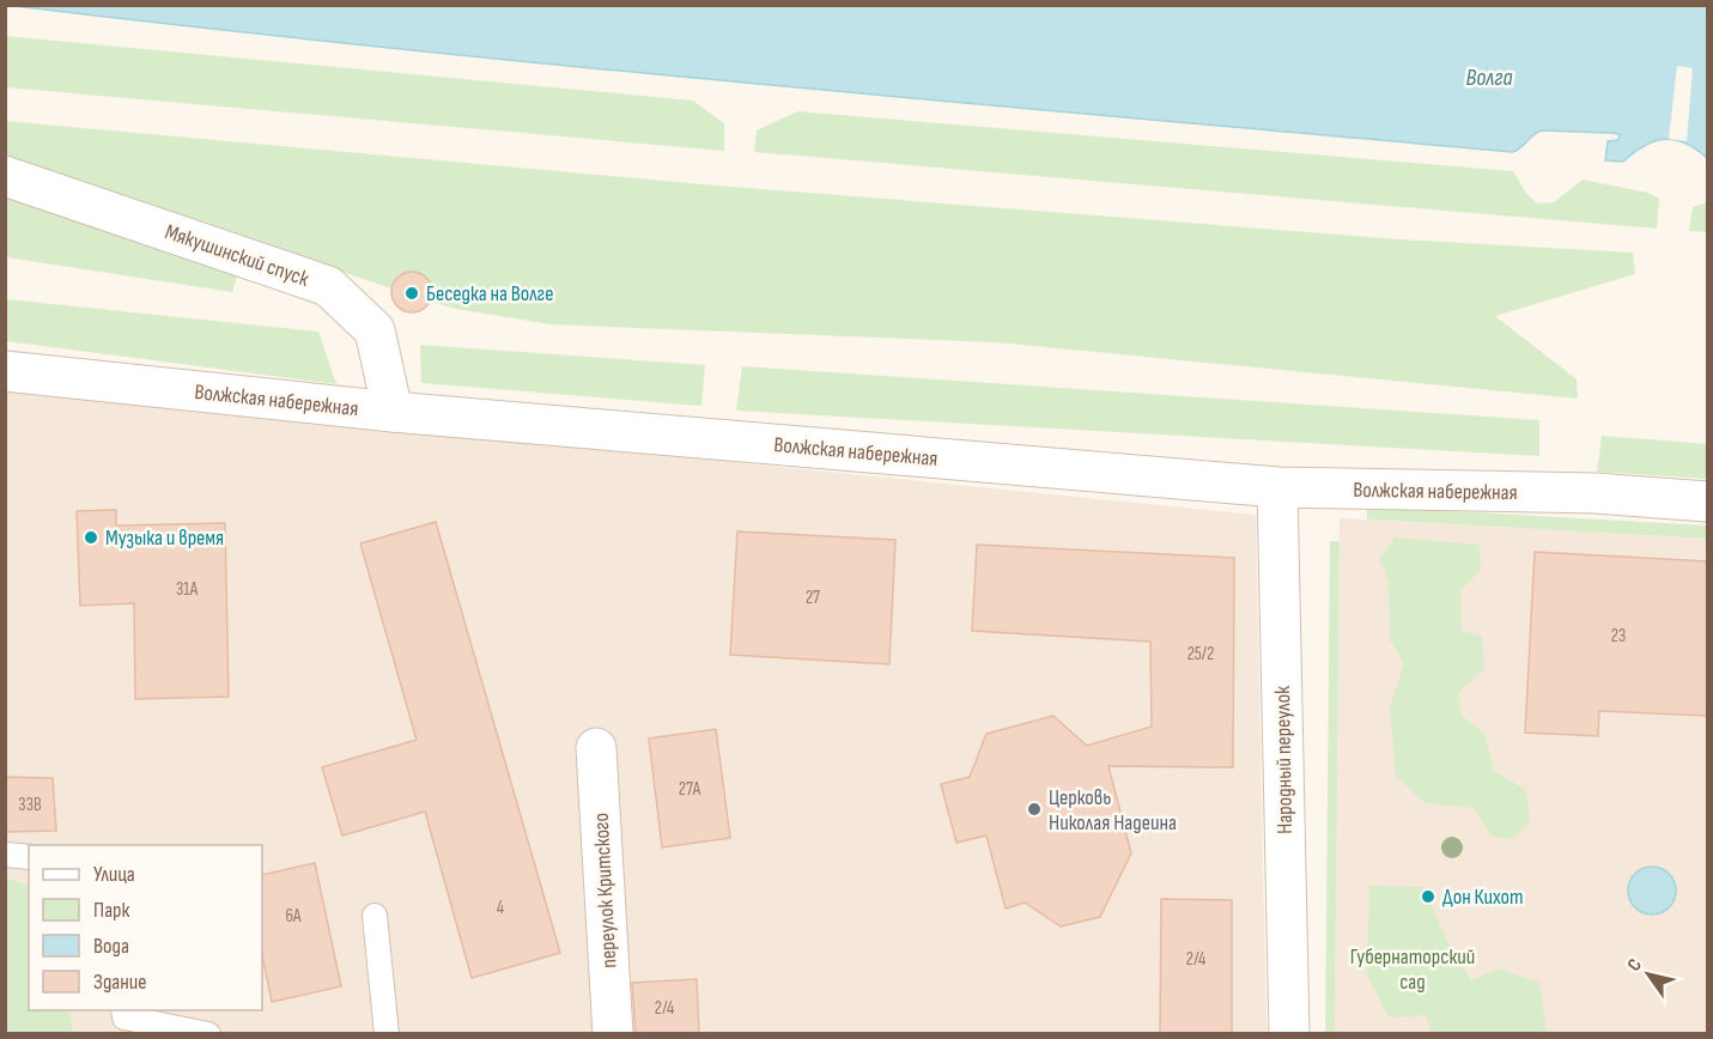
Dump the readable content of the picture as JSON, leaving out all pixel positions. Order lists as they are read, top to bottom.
{
  "streets": {
    "street": [
      "Мякушинский спуск",
      "Волжская набережная",
      "Народный переулок",
      "переулок Критского"
    ]
  },
  "crossings": [
    ["Мякушинский спуск", "Волжская набережная"],
    ["Волжская набережная", "Народный переулок"]
  ],
  "water": ["Волга"],
  "parks": ["Губернаторский сад"],
  "places": [
    "Беседка на Волге",
    "Музыка и время",
    "Церковь Николая Надеина",
    "Дон Кихот"
  ],
  "house_numbers": [
    "31А",
    "27",
    "23",
    "25/2",
    "27А",
    "33В",
    "4",
    "6А",
    "2/4",
    "2/4"
  ],
  "legend": [
    "Улица",
    "Парк",
    "Вода",
    "Здание"
  ],
  "north": "top left"
}
